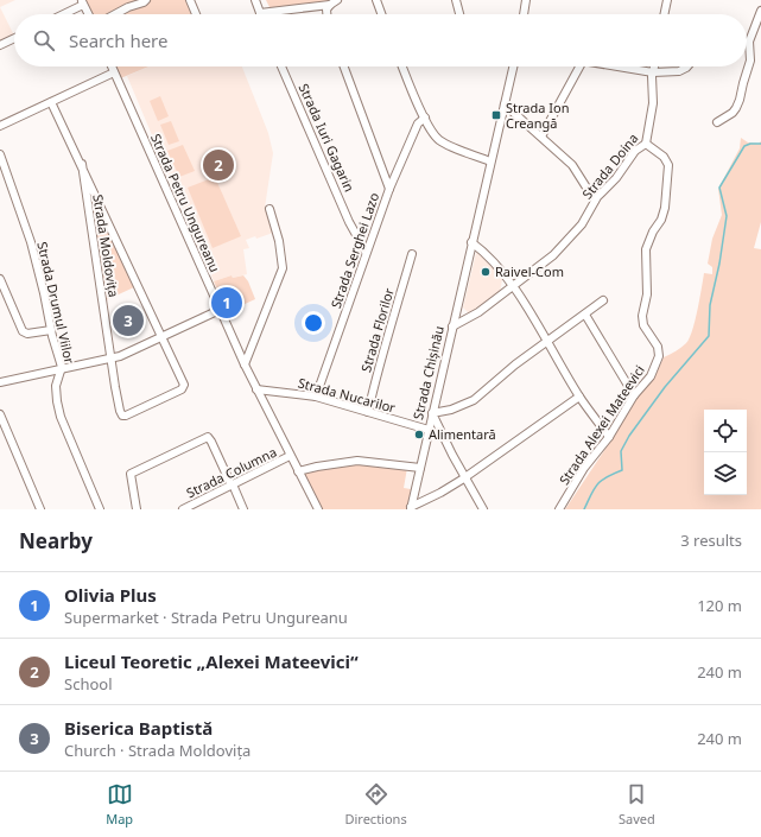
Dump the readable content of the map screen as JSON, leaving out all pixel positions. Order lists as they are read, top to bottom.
{
  "streets": {
    "street": [
      "Strada Iuri Gagarin",
      "Strada Doina",
      "Strada Petru Ungureanu",
      "Strada Moldovița",
      "Strada Serghei Lazo",
      "Strada Drumul Viilor",
      "Strada Florilor",
      "Strada Chișinău",
      "Strada Nucarilor",
      "Strada Alexei Mateevici",
      "Strada Columna"
    ]
  },
  "crossings": [
    ["Strada Iuri Gagarin", "Strada Serghei Lazo"],
    ["Strada Doina", "Strada Chișinău"],
    ["Strada Doina", "Strada Alexei Mateevici"],
    ["Strada Petru Ungureanu", "Strada Nucarilor"],
    ["Strada Petru Ungureanu", "Strada Columna"],
    ["Strada Serghei Lazo", "Strada Nucarilor"],
    ["Strada Florilor", "Strada Nucarilor"],
    ["Strada Chișinău", "Strada Nucarilor"]
  ],
  "places": {
    "transit": ["Strada Ion Creangă"],
    "other": ["Raivel-Com", "Alimentară"]
  },
  "page": {
    "search": "Search here",
    "pins": ["2", "1", "3"],
    "heading": ["Nearby", "3 results"],
    "list": [
      {
        "mark": "1",
        "name": "Olivia Plus",
        "note": "Supermarket · Strada Petru Ungureanu",
        "value": "120 m"
      },
      {
        "mark": "2",
        "name": "Liceul Teoretic „Alexei Mateevici“",
        "note": "School",
        "value": "240 m"
      },
      {
        "mark": "3",
        "name": "Biserica Baptistă",
        "note": "Church · Strada Moldovița",
        "value": "240 m"
      }
    ],
    "nav": ["Map", "Directions", "Saved"]
  }
}
